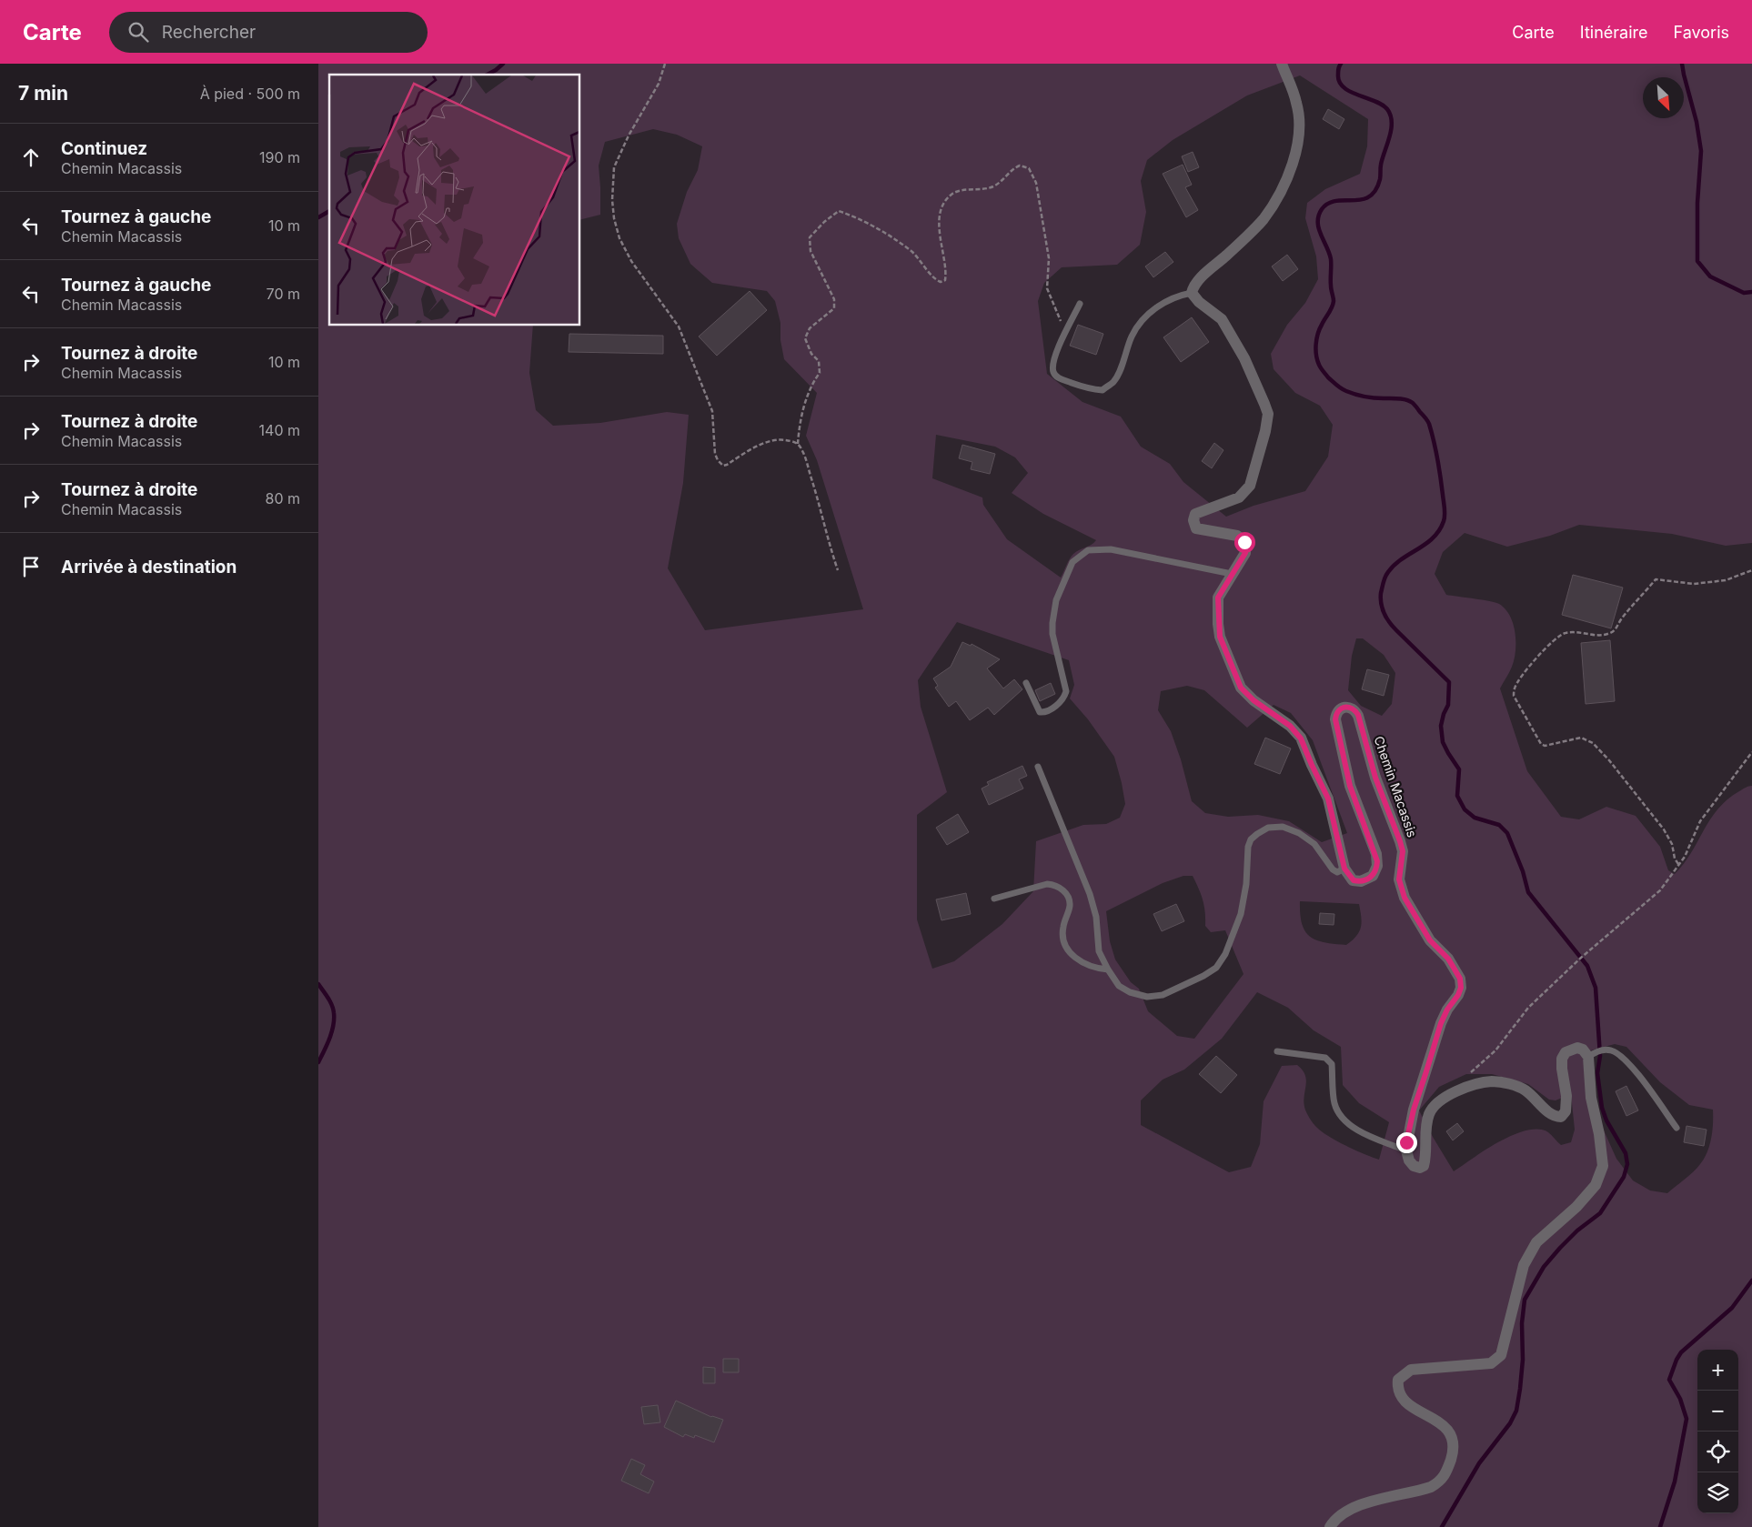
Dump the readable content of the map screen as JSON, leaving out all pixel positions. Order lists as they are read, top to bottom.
{
  "streets": {
    "street": ["Chemin Macassis"]
  },
  "north": "bottom right",
  "page": {
    "header": "Carte",
    "search": "Rechercher",
    "nav": ["Carte", "Itinéraire", "Favoris"],
    "heading": ["7 min", "À pied · 500 m"],
    "list": [
      ["Continuez", "Chemin Macassis", "190 m"],
      ["Tournez à gauche", "Chemin Macassis", "10 m"],
      ["Tournez à gauche", "Chemin Macassis", "70 m"],
      ["Tournez à droite", "Chemin Macassis", "10 m"],
      ["Tournez à droite", "Chemin Macassis", "140 m"],
      ["Tournez à droite", "Chemin Macassis", "80 m"],
      "Arrivée à destination"
    ],
    "map_buttons": ["+", "−"]
  }
}
